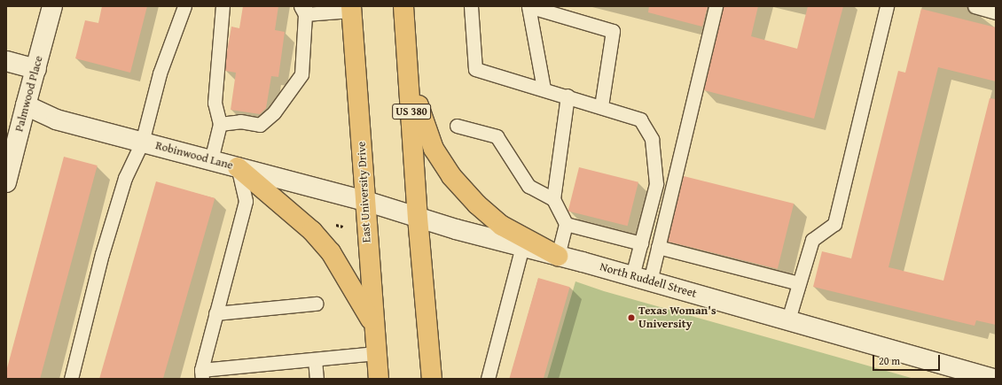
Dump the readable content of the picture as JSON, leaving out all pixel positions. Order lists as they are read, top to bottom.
{
  "streets": {
    "main road": ["US 380", "East University Drive"],
    "street": ["Palmwood Place", "Robinwood Lane", "North Ruddell Street"]
  },
  "crossings": [
    ["Palmwood Place", "Robinwood Lane"],
    ["US 380", "North Ruddell Street"],
    ["Robinwood Lane", "East University Drive"],
    ["Robinwood Lane", "North Ruddell Street"],
    ["East University Drive", "North Ruddell Street"]
  ],
  "places": ["Texas Woman's University"],
  "scale_bar": "20 m"
}
